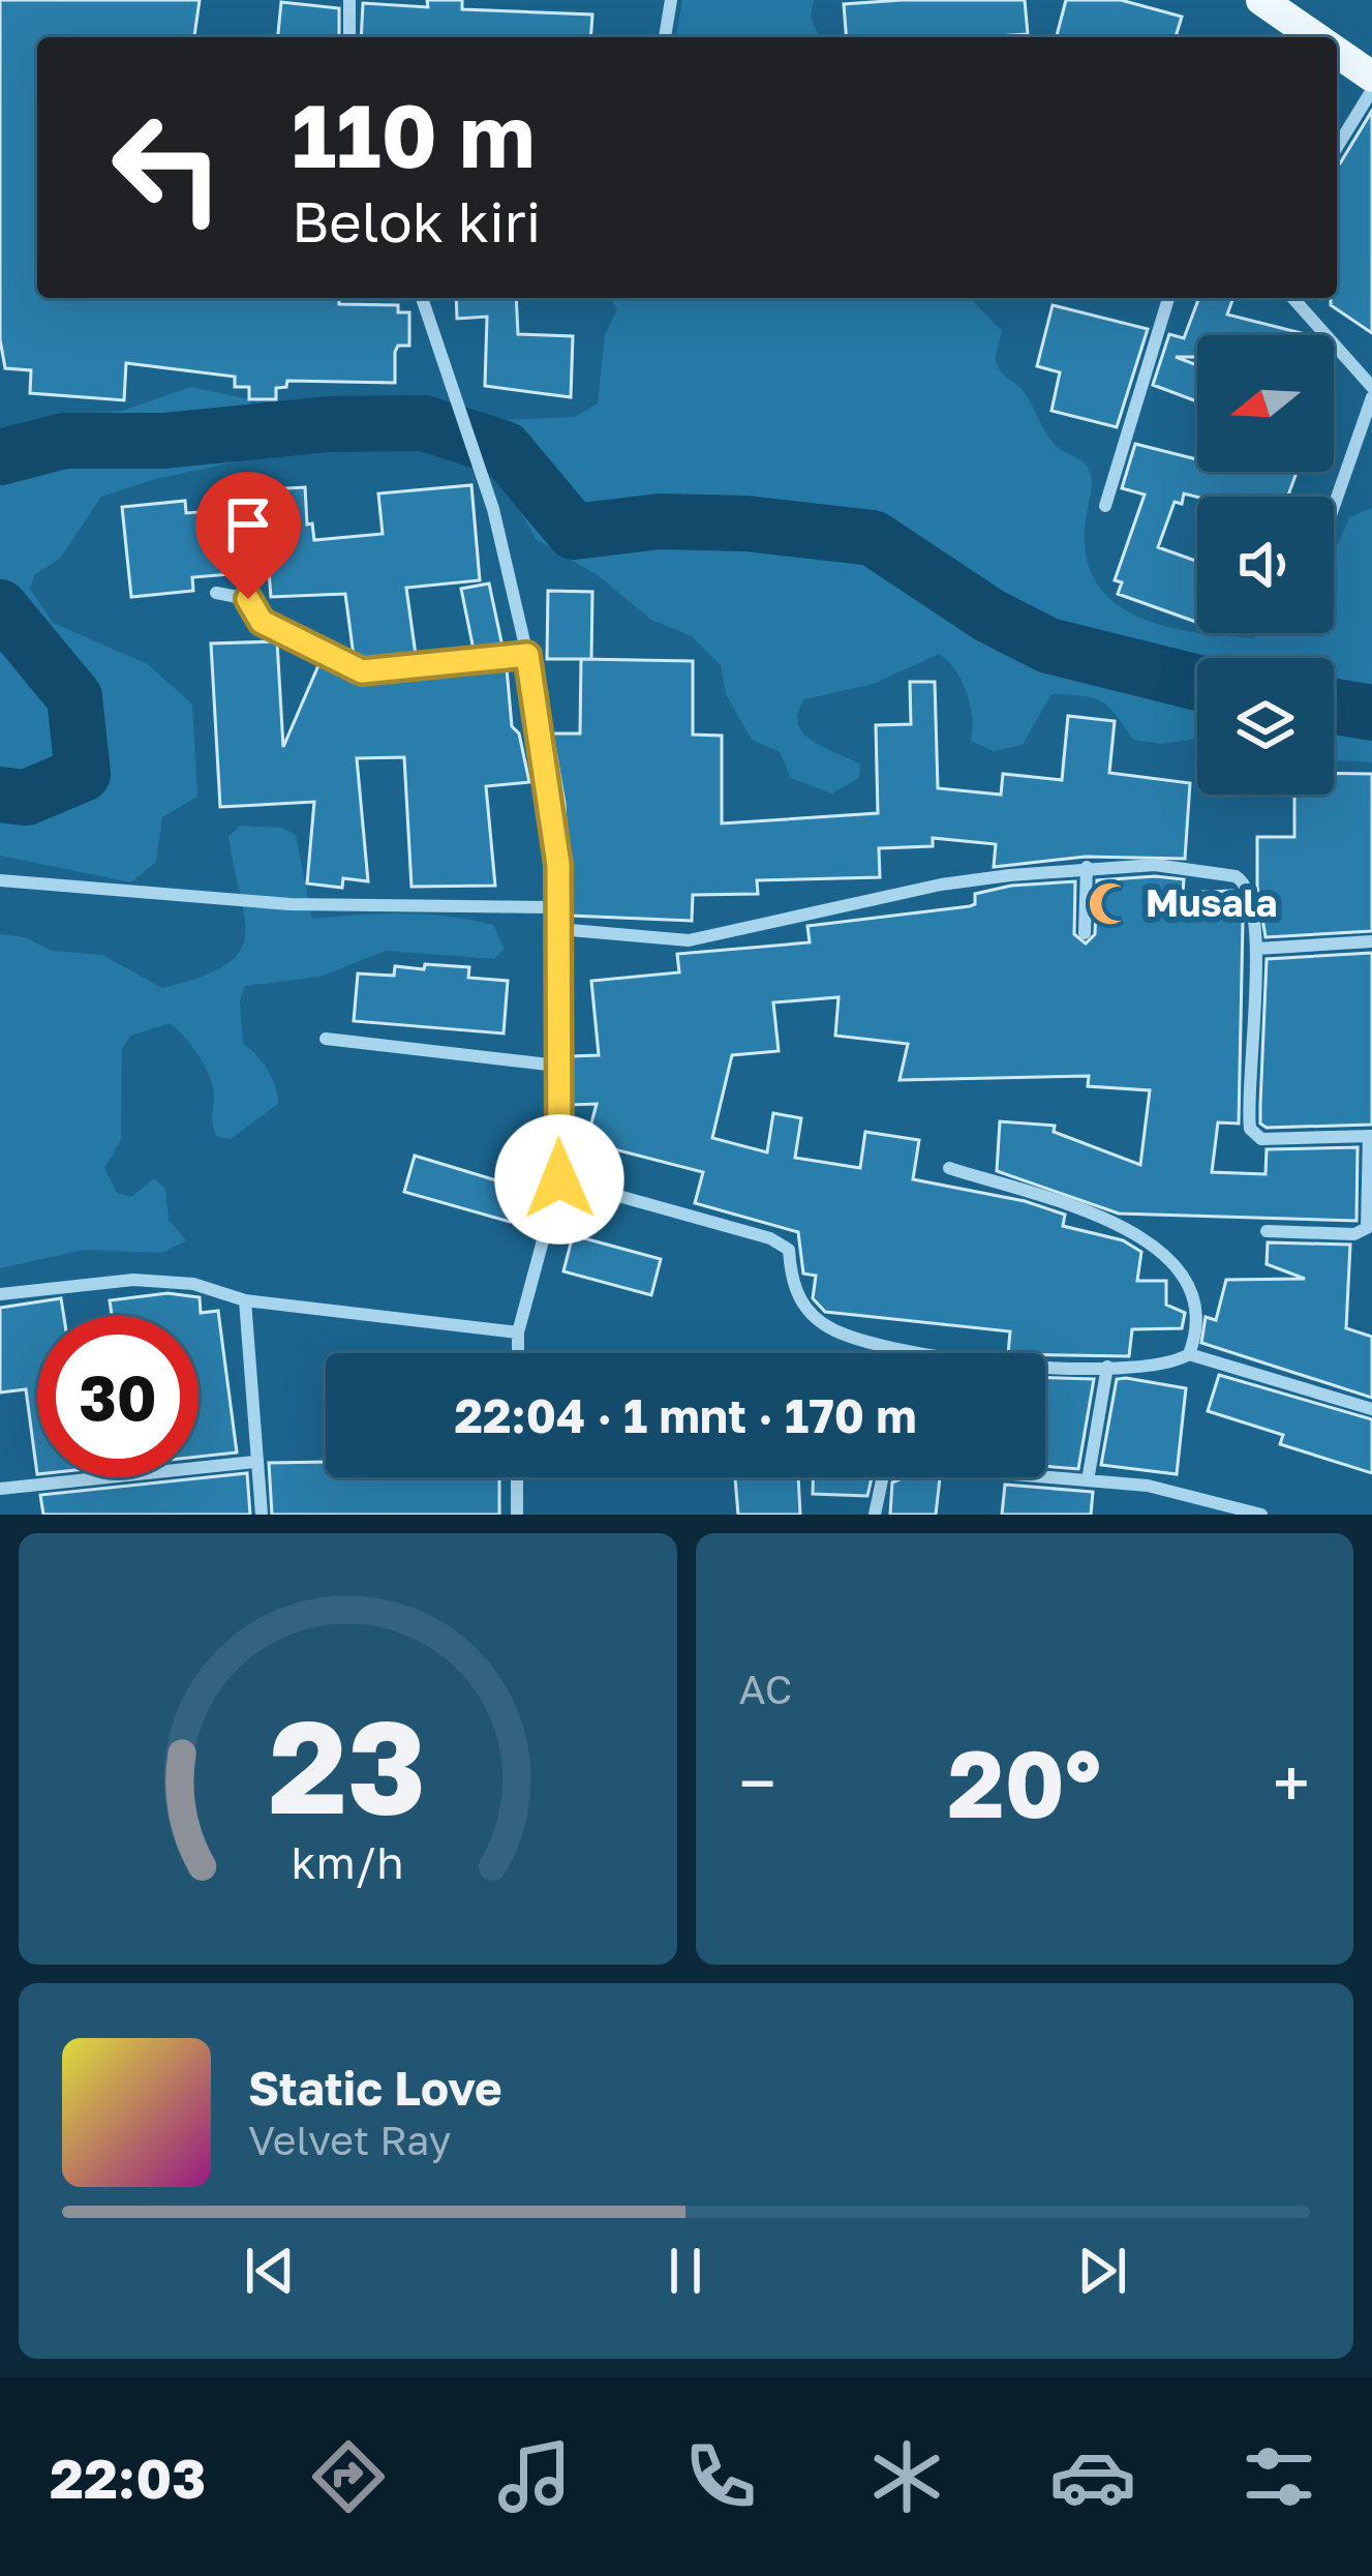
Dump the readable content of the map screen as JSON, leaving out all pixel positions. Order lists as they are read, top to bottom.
{
  "places": {
    "mosque": ["Musala"]
  },
  "north": "left",
  "page": {
    "turn": ["110 m", "Belok kiri"],
    "limit": "30",
    "trip": "22:04 · 1 mnt · 170 m",
    "tile": "AC",
    "heat": ["−", "20°", "+"],
    "song": ["Static Love", "Velvet Ray"],
    "tabs": "22:03",
    "gauge": ["23", "km/h"]
  }
}
